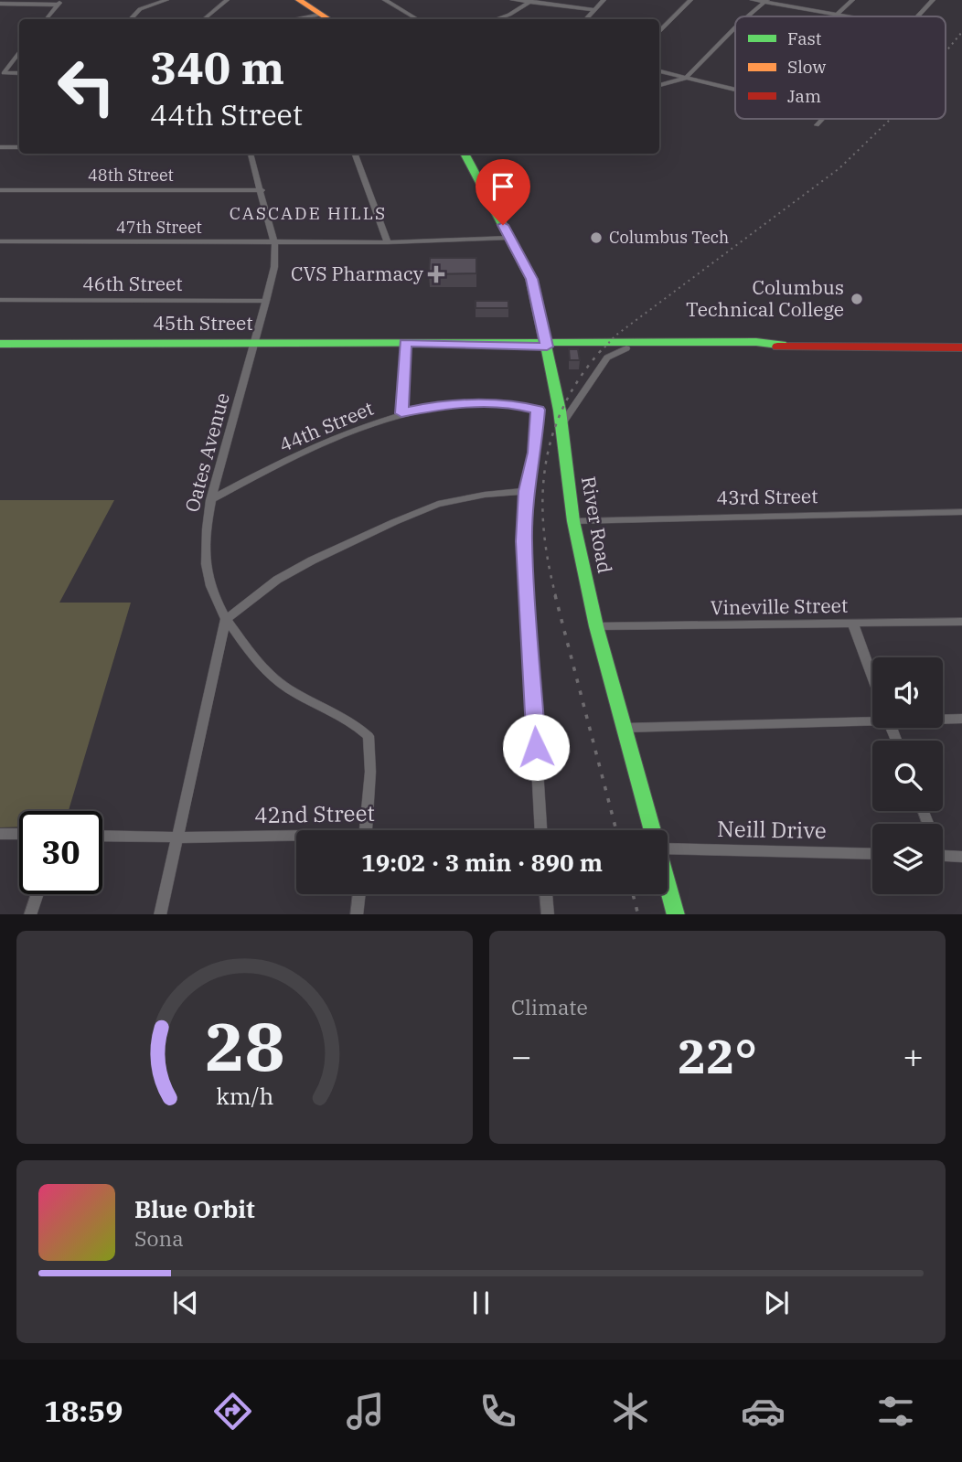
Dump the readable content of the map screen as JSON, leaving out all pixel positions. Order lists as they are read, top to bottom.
{
  "streets": {
    "main road": ["45th Street", "River Road"],
    "street": [
      "48th Street",
      "47th Street",
      "46th Street",
      "44th Street",
      "Oates Avenue",
      "43rd Street",
      "Vineville Street",
      "42nd Street",
      "Neill Drive"
    ]
  },
  "crossings": [
    ["48th Street", "Oates Avenue"],
    ["47th Street", "Oates Avenue"],
    ["47th Street", "River Road"],
    ["46th Street", "Oates Avenue"],
    ["45th Street", "Oates Avenue"],
    ["45th Street", "River Road"],
    ["44th Street", "Oates Avenue"],
    ["43rd Street", "River Road"],
    ["River Road", "Vineville Street"]
  ],
  "districts": ["CASCADE HILLS"],
  "places": {
    "other": ["Columbus Tech", "Columbus Technical College"],
    "health": ["CVS Pharmacy"]
  },
  "legend": ["Fast", "Slow", "Jam"],
  "page": {
    "turn": ["340 m", "44th Street"],
    "limit": "30",
    "trip": "19:02 · 3 min · 890 m",
    "tile": "Climate",
    "heat": ["−", "22°", "+"],
    "song": ["Blue Orbit", "Sona"],
    "tabs": "18:59",
    "gauge": ["28", "km/h"]
  }
}
